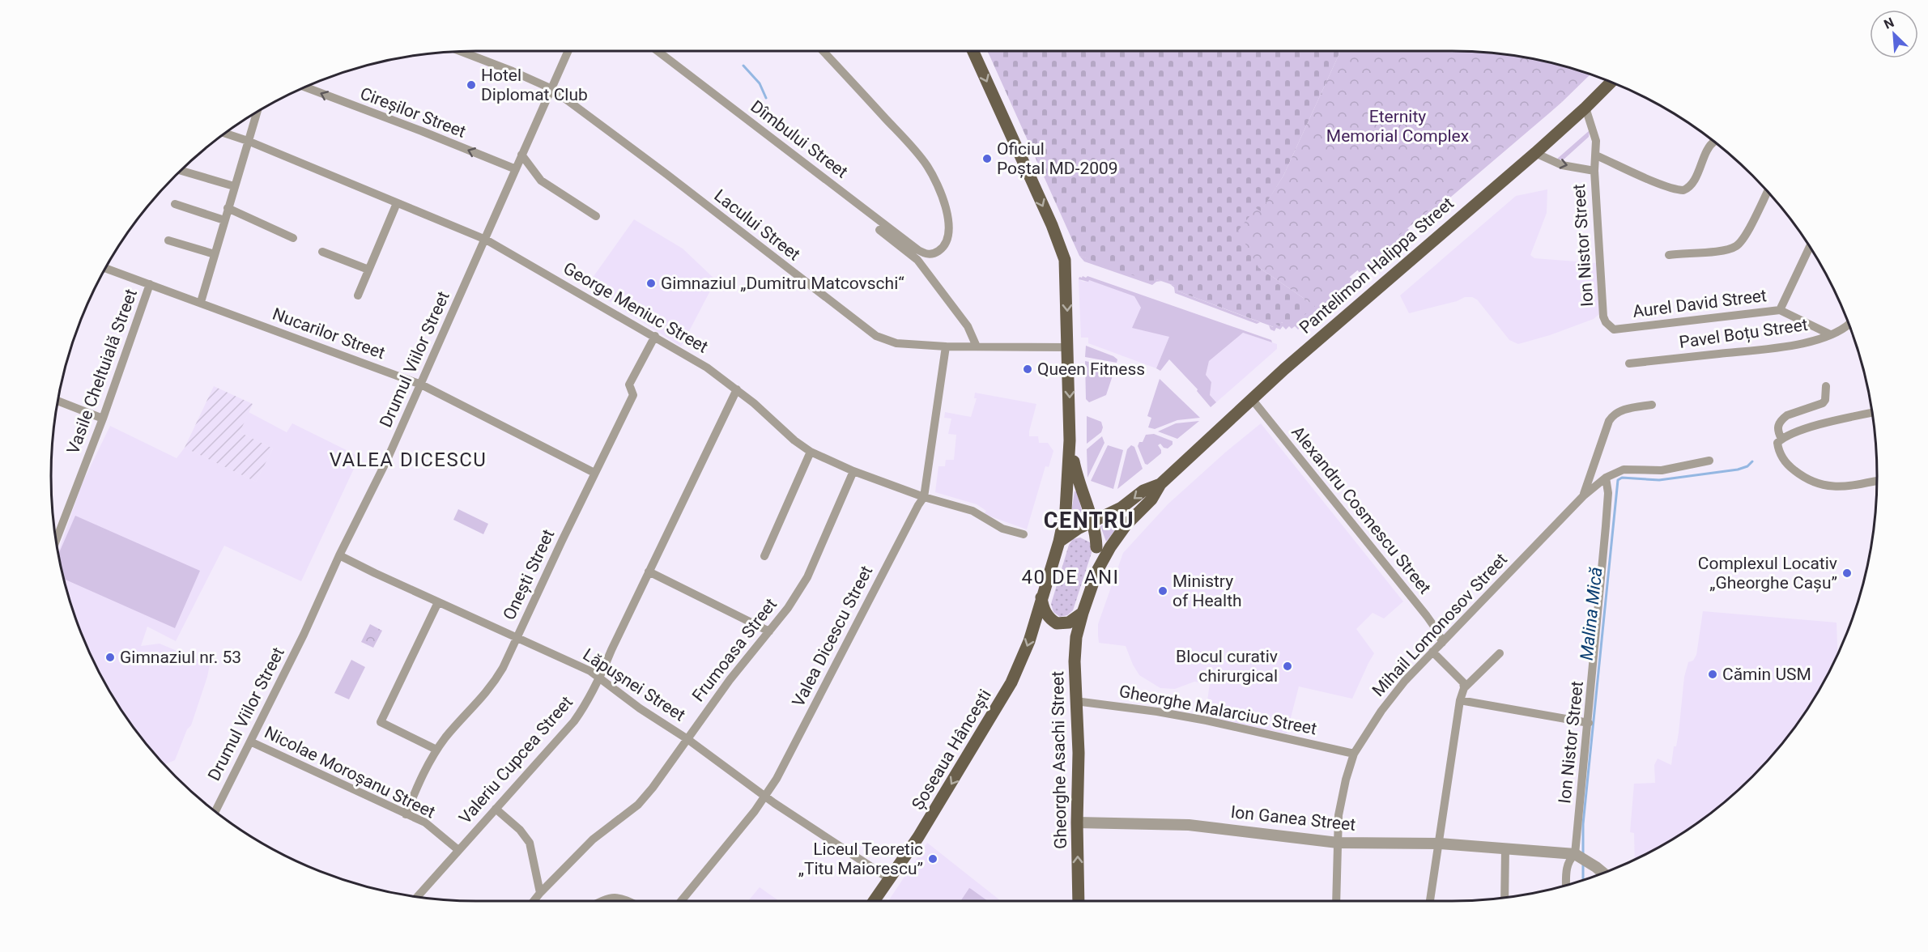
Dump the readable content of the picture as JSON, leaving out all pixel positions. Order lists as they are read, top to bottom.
{
  "streets": {
    "main road": ["Pantelimon Halippa Street", "Șoseaua Hâncești", "Gheorghe Asachi Street"],
    "street": [
      "Cireșilor Street",
      "Dîmbului Street",
      "Lacului Street",
      "Ion Nistor Street",
      "Aurel David Street",
      "George Meniuc Street",
      "Nucarilor Street",
      "Pavel Boțu Street",
      "Drumul Viilor Street",
      "Vasile Cheltuială Street",
      "Alexandru Cosmescu Street",
      "Onești Street",
      "Mihail Lomonosov Street",
      "Valea Dicescu Street",
      "Frumoasa Street",
      "Lăpușnei Street",
      "Gheorghe Malarciuc Street",
      "Valeriu Cupcea Street",
      "Nicolae Moroșanu Street",
      "Ion Ganea Street"
    ]
  },
  "crossings": [
    ["Cireșilor Street", "Drumul Viilor Street"],
    ["Lacului Street", "Drumul Viilor Street"],
    ["Lacului Street", "Valea Dicescu Street"],
    ["Ion Nistor Street", "Pantelimon Halippa Street"],
    ["Ion Nistor Street", "Aurel David Street"],
    ["Ion Nistor Street", "Mihail Lomonosov Street"],
    ["Ion Nistor Street", "Ion Ganea Street"],
    ["Pantelimon Halippa Street", "Alexandru Cosmescu Street"],
    ["Pantelimon Halippa Street", "Șoseaua Hâncești"],
    ["Pantelimon Halippa Street", "Gheorghe Asachi Street"],
    ["George Meniuc Street", "Drumul Viilor Street"],
    ["George Meniuc Street", "Onești Street"],
    ["George Meniuc Street", "Valea Dicescu Street"],
    ["George Meniuc Street", "Frumoasa Street"],
    ["George Meniuc Street", "Valeriu Cupcea Street"],
    ["Nucarilor Street", "Drumul Viilor Street"],
    ["Nucarilor Street", "Vasile Cheltuială Street"],
    ["Nucarilor Street", "Onești Street"],
    ["Drumul Viilor Street", "Lăpușnei Street"],
    ["Drumul Viilor Street", "Nicolae Moroșanu Street"],
    ["Alexandru Cosmescu Street", "Mihail Lomonosov Street"],
    ["Onești Street", "Lăpușnei Street"],
    ["Onești Street", "Nicolae Moroșanu Street"],
    ["Mihail Lomonosov Street", "Gheorghe Malarciuc Street"],
    ["Mihail Lomonosov Street", "Ion Ganea Street"],
    ["Valea Dicescu Street", "Lăpușnei Street"],
    ["Frumoasa Street", "Lăpușnei Street"],
    ["Lăpușnei Street", "Șoseaua Hâncești"],
    ["Lăpușnei Street", "Valeriu Cupcea Street"],
    ["Gheorghe Malarciuc Street", "Gheorghe Asachi Street"],
    ["Valeriu Cupcea Street", "Nicolae Moroșanu Street"],
    ["Gheorghe Asachi Street", "Ion Ganea Street"]
  ],
  "one_way": ["Cireșilor Street", "Șoseaua Hâncești"],
  "districts": ["VALEA DICESCU", "CENTRU", "40 DE ANI"],
  "water": ["Malina Mică"],
  "parks": ["Eternity Memorial Complex"],
  "places": [
    "Hotel Diplomat Club",
    "Oficiul Poștal MD-2009",
    "Gimnaziul „Dumitru Matcovschi“",
    "Queen Fitness",
    "Complexul Locativ „Gheorghe Cașu”",
    "Ministry of Health",
    "Gimnaziul nr. 53",
    "Blocul curativ chirurgical",
    "Cămin USM",
    "Liceul Teoretic „Titu Maiorescu”"
  ],
  "north": "top left"
}
